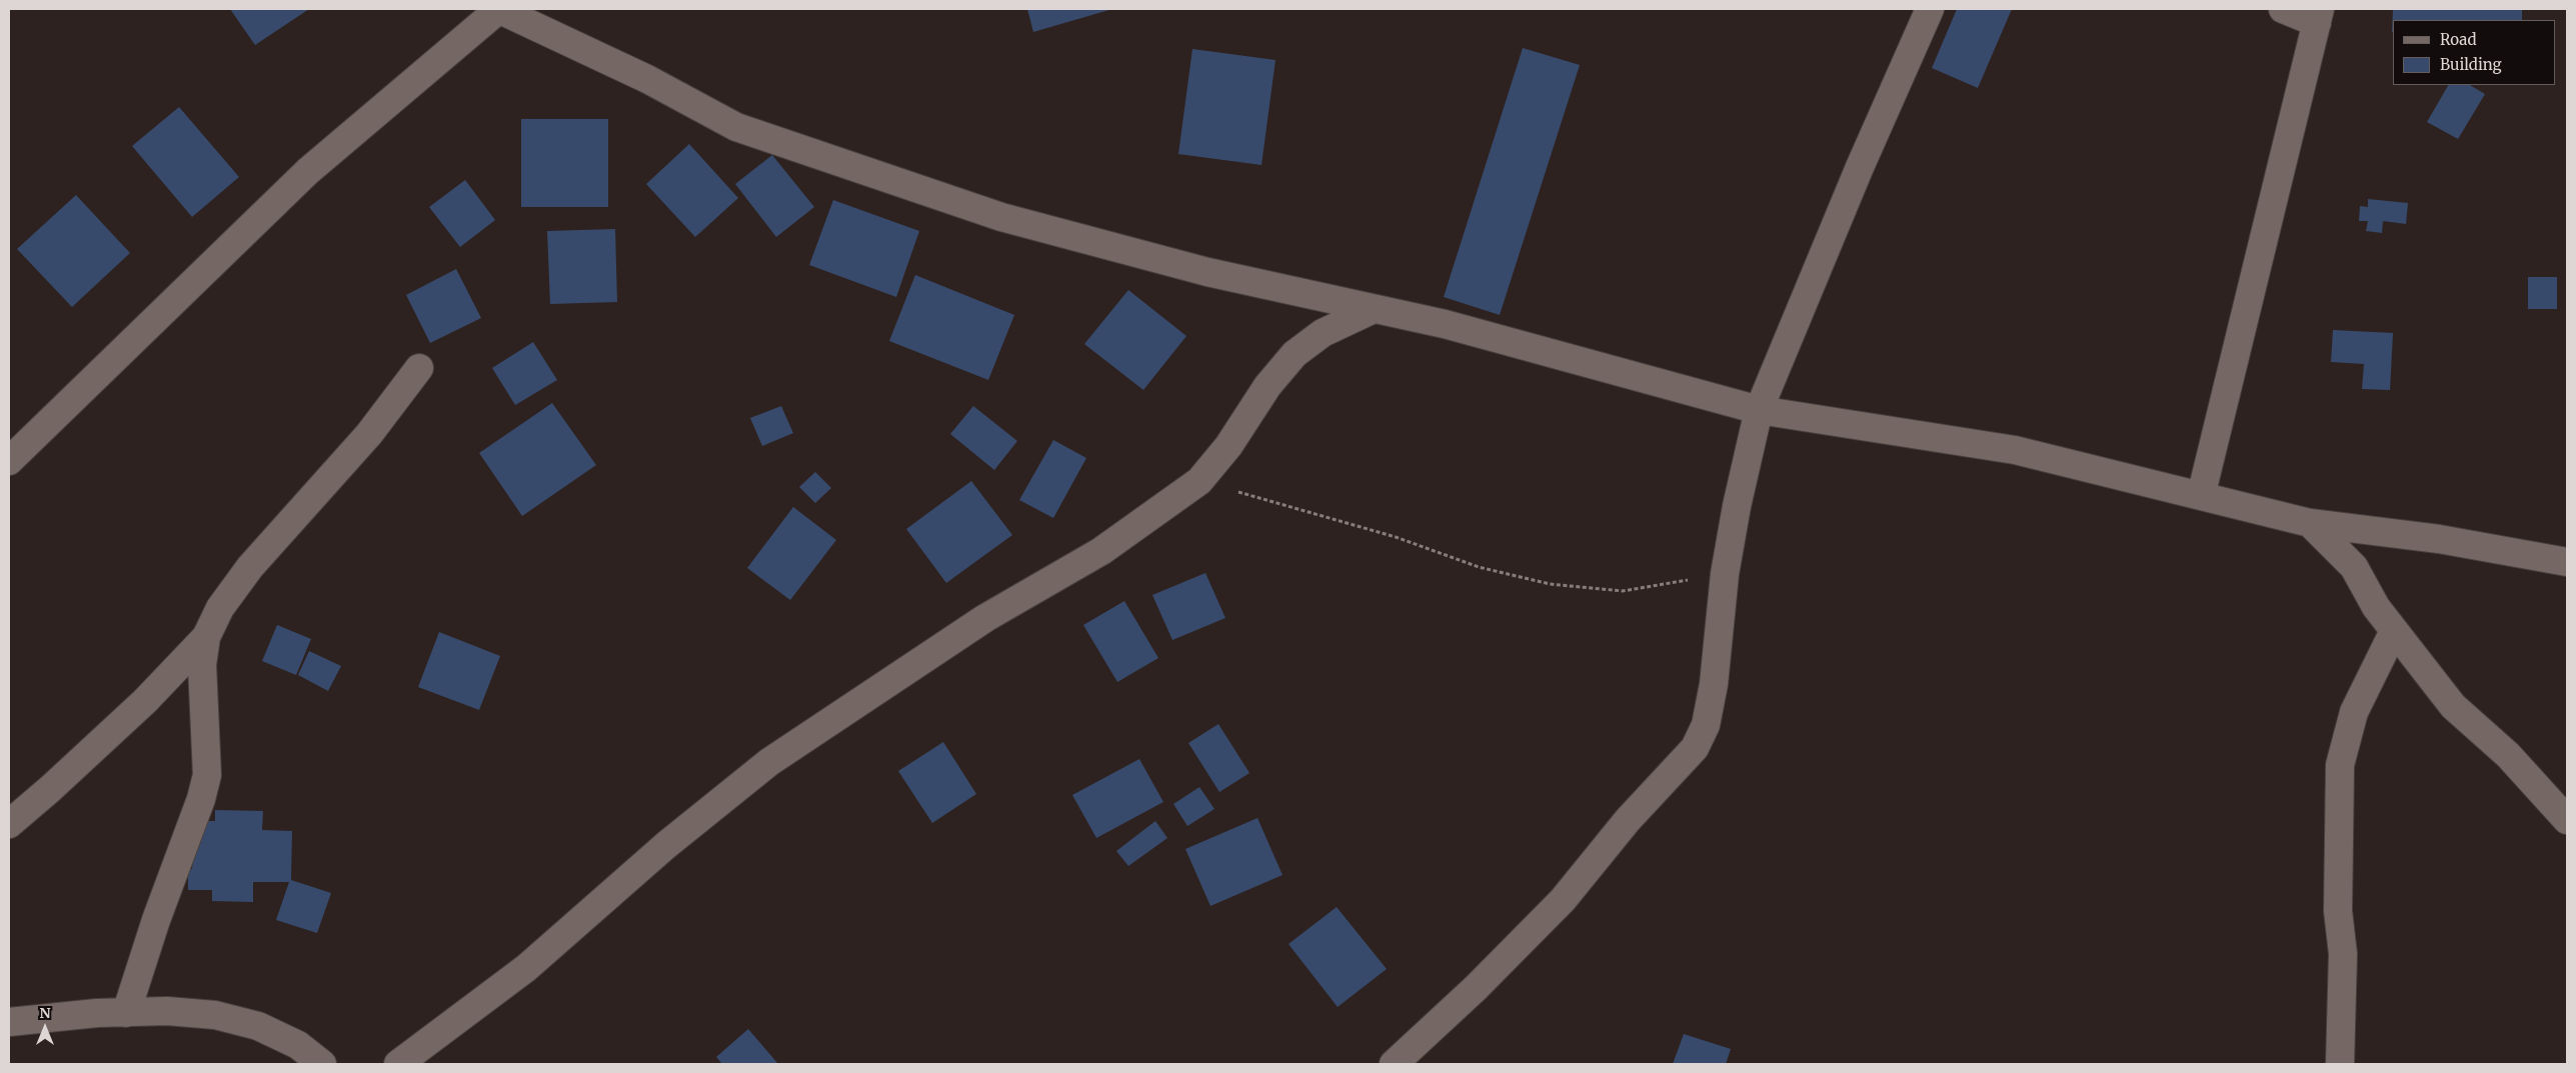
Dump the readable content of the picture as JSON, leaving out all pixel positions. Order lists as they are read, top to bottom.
{
  "legend": ["Road", "Building"],
  "north": "top"
}
